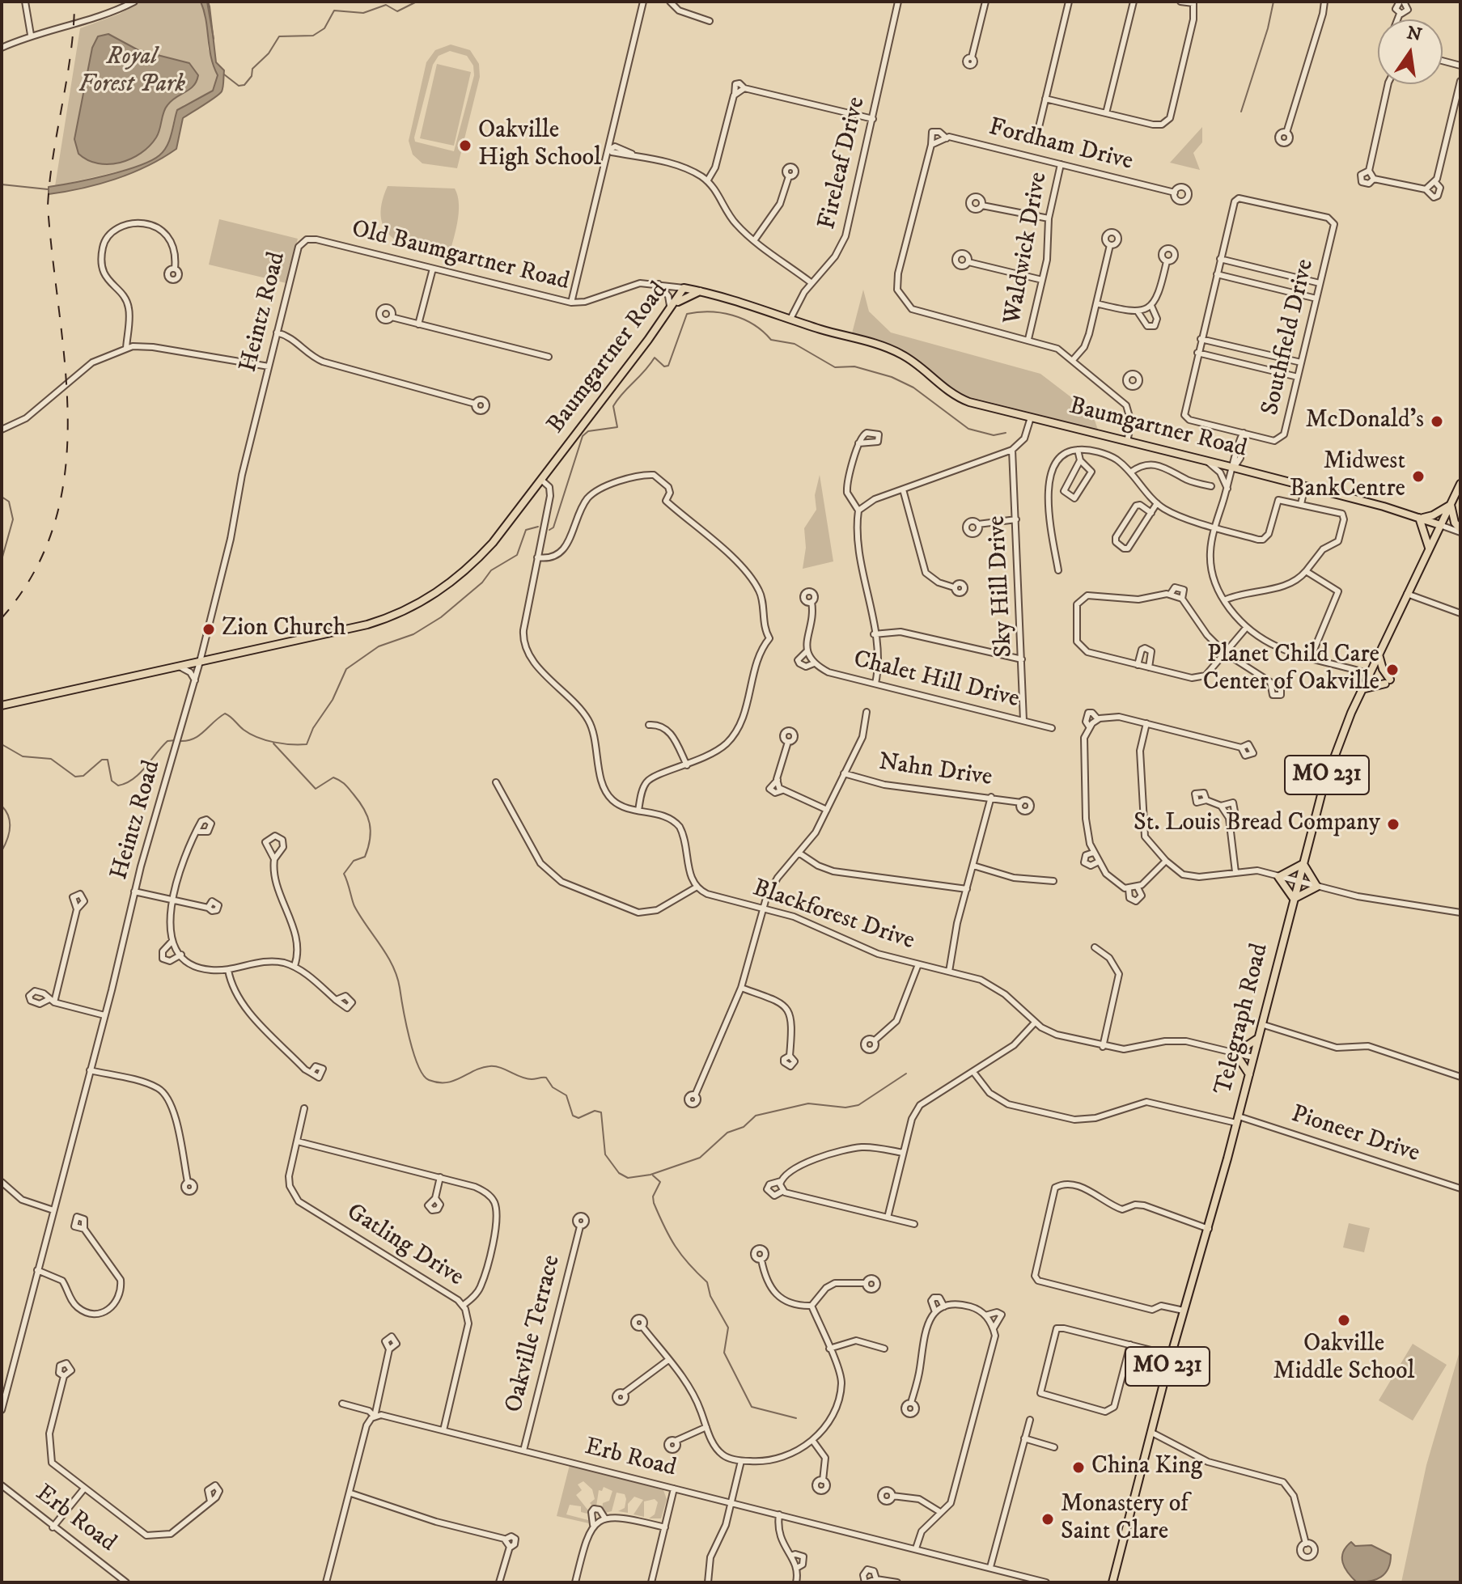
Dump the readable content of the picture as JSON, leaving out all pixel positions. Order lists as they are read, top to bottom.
{
  "streets": {
    "main road": ["Baumgartner Road", "MO 231", "Telegraph Road"],
    "street": [
      "Fordham Drive",
      "Fireleaf Drive",
      "Waldwick Drive",
      "Old Baumgartner Road",
      "Heintz Road",
      "Southfield Drive",
      "Sky Hill Drive",
      "Chalet Hill Drive",
      "Nahn Drive",
      "Blackforest Drive",
      "Pioneer Drive",
      "Gatling Drive",
      "Oakville Terrace",
      "Erb Road"
    ]
  },
  "crossings": [
    ["Fordham Drive", "Waldwick Drive"],
    ["Fireleaf Drive", "Baumgartner Road"],
    ["Old Baumgartner Road", "Heintz Road"],
    ["Old Baumgartner Road", "Baumgartner Road"],
    ["Heintz Road", "Baumgartner Road"],
    ["Baumgartner Road", "Telegraph Road"],
    ["Sky Hill Drive", "Chalet Hill Drive"],
    ["Blackforest Drive", "Telegraph Road"],
    ["Telegraph Road", "Pioneer Drive"],
    ["Gatling Drive", "Erb Road"],
    ["Oakville Terrace", "Erb Road"]
  ],
  "parks": ["Royal Forest Park"],
  "places": [
    "Oakville High School",
    "McDonald's",
    "Midwest BankCentre",
    "Zion Church",
    "Planet Child Care Center of Oakville",
    "St. Louis Bread Company",
    "Oakville Middle School",
    "China King",
    "Monastery of Saint Clare"
  ],
  "north": "top"
}
